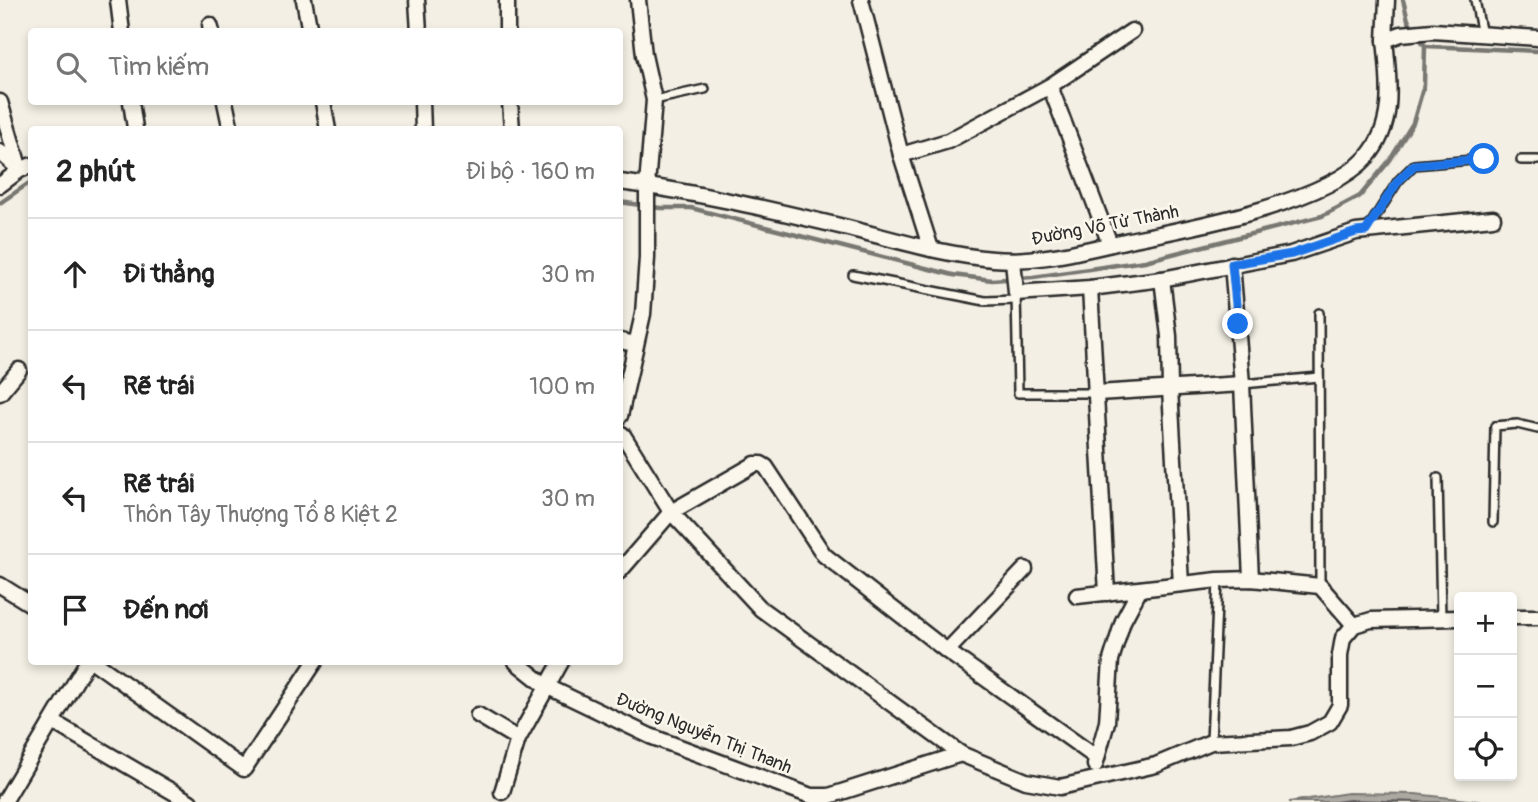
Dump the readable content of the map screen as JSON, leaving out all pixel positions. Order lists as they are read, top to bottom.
{
  "streets": {
    "street": ["Đường Võ Tử Thành", "Đường Nguyễn Thị Thanh"]
  },
  "page": {
    "search": "Tìm kiếm",
    "heading": ["2 phút", "Đi bộ · 160 m"],
    "list": [
      ["Đi thẳng", "30 m"],
      ["Rẽ trái", "100 m"],
      ["Rẽ trái", "Thôn Tây Thượng Tổ 8 Kiệt 2", "30 m"],
      "Đến nơi"
    ],
    "map_buttons": ["+", "−"]
  }
}
